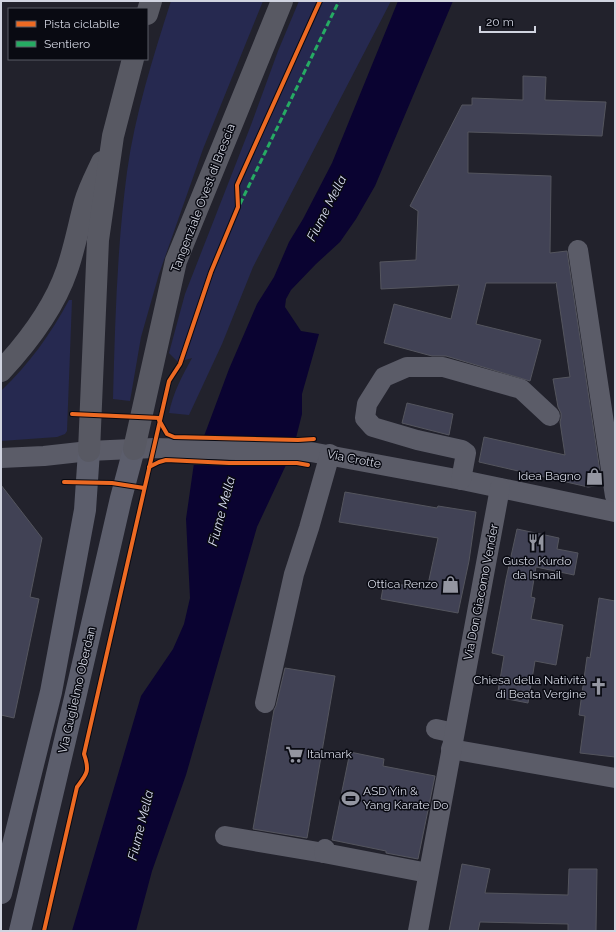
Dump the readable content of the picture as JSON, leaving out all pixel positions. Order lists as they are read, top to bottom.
{
  "streets": {
    "highway": ["Tangenziale Ovest di Brescia"],
    "main road": ["Via Guglielmo Oberdan"],
    "street": ["Via Crotte", "Via Don Giacomo Vender"]
  },
  "crossings": [
    ["Tangenziale Ovest di Brescia", "Via Crotte"],
    ["Tangenziale Ovest di Brescia", "Via Guglielmo Oberdan"],
    ["Via Crotte", "Via Don Giacomo Vender"],
    ["Via Crotte", "Via Guglielmo Oberdan"]
  ],
  "water": ["Fiume Mella"],
  "places": {
    "shop": ["Idea Bagno", "Ottica Renzo"],
    "restaurant": ["Gusto Kurdo da Ismail"],
    "church": ["Chiesa della Natività di Beata Vergine"],
    "supermarket": ["Italmark"],
    "sports": ["ASD Yin & Yang Karate Do"]
  },
  "legend": ["Pista ciclabile", "Sentiero"],
  "scale_bar": "20 m"
}
